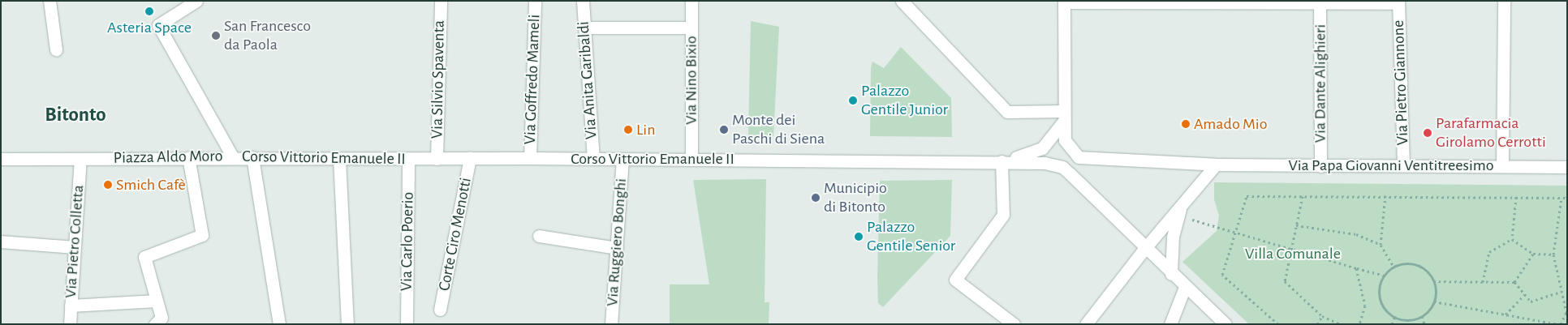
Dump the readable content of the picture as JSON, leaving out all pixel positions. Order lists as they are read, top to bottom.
{
  "streets": {
    "street": [
      "Via Silvio Spaventa",
      "Via Goffredo Mameli",
      "Via Anita Garibaldi",
      "Via Nino Bixio",
      "Via Pietro Giannone",
      "Via Dante Alighieri",
      "Piazza Aldo Moro",
      "Corso Vittorio Emanuele II",
      "Via Papa Giovanni Ventitreesimo",
      "Corte Ciro Menotti",
      "Via Pietro Colletta",
      "Via Carlo Poerio",
      "Via Ruggiero Bonghi"
    ]
  },
  "crossings": [
    ["Via Silvio Spaventa", "Corso Vittorio Emanuele II"],
    ["Via Goffredo Mameli", "Corso Vittorio Emanuele II"],
    ["Via Anita Garibaldi", "Corso Vittorio Emanuele II"],
    ["Via Nino Bixio", "Corso Vittorio Emanuele II"],
    ["Via Pietro Giannone", "Via Papa Giovanni Ventitreesimo"],
    ["Via Dante Alighieri", "Via Papa Giovanni Ventitreesimo"],
    ["Piazza Aldo Moro", "Corso Vittorio Emanuele II"],
    ["Piazza Aldo Moro", "Via Pietro Colletta"],
    ["Corso Vittorio Emanuele II", "Corte Ciro Menotti"],
    ["Corso Vittorio Emanuele II", "Via Carlo Poerio"],
    ["Corso Vittorio Emanuele II", "Via Ruggiero Bonghi"]
  ],
  "districts": ["Bitonto"],
  "parks": ["Villa Comunale"],
  "places": [
    "Asteria Space",
    "San Francesco da Paola",
    "Palazzo Gentile Junior",
    "Amado Mio",
    "Lin",
    "Monte dei Paschi di Siena",
    "Parafarmacia Girolamo Cerrotti",
    "Smich Cafè",
    "Municipio di Bitonto",
    "Palazzo Gentile Senior"
  ]
}
